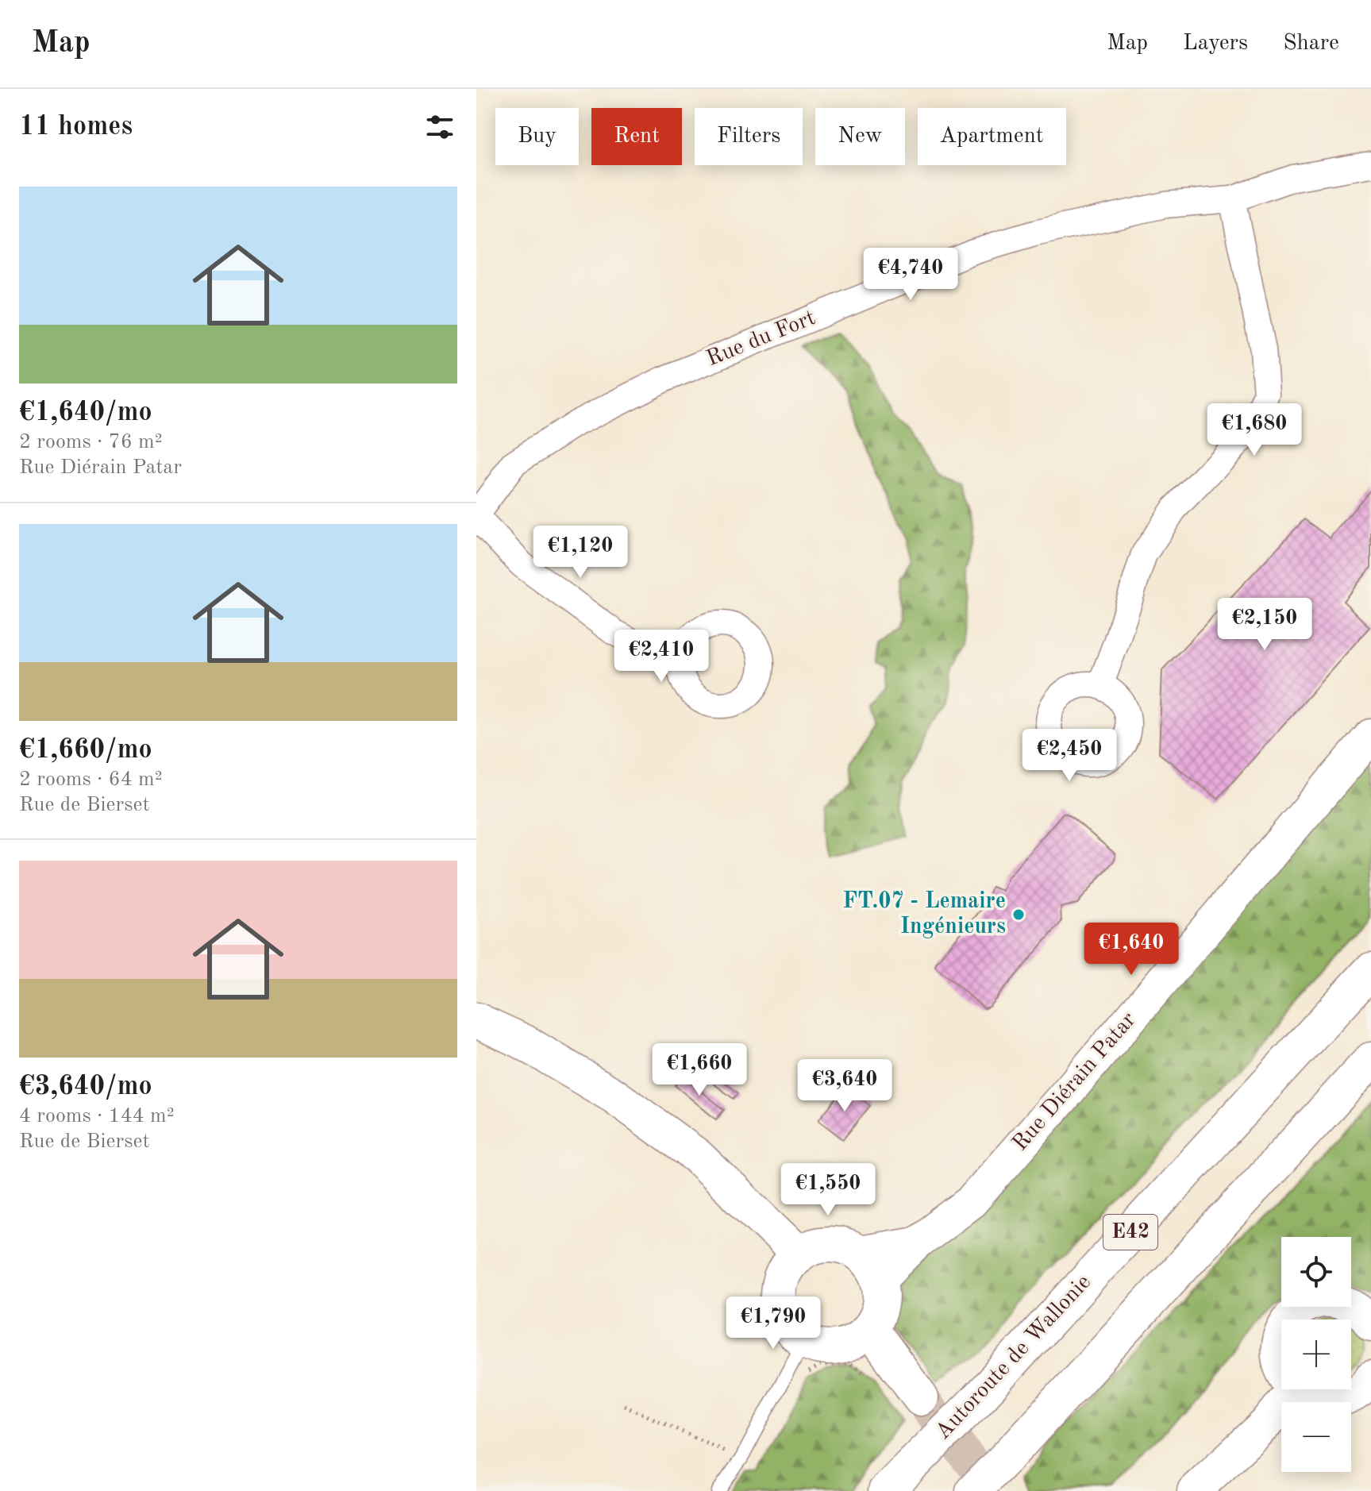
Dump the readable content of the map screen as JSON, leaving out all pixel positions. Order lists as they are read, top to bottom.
{
  "streets": {
    "main road": ["E42", "Autoroute de Wallonie"],
    "street": ["Rue du Fort", "Rue Diérain Patar"]
  },
  "places": ["FT.07 - Lemaire Ingénieurs"],
  "page": {
    "header": "Map",
    "nav": ["Map", "Layers", "Share"],
    "heading": "11 homes",
    "chip": [
      "Buy",
      "Rent",
      "Filters",
      "New",
      "Apartment"
    ],
    "list": [
      {
        "name": "€1,640/mo",
        "note": "2 rooms · 76 m² · Rue Diérain Patar"
      },
      {
        "name": "€1,660/mo",
        "note": "2 rooms · 64 m² · Rue de Bierset"
      },
      {
        "name": "€3,640/mo",
        "note": "4 rooms · 144 m² · Rue de Bierset"
      }
    ],
    "price": [
      "€4,740",
      "€1,680",
      "€1,120",
      "€2,150",
      "€2,410",
      "€2,450",
      "€1,640",
      "€1,660",
      "€3,640",
      "€1,550",
      "€1,790"
    ],
    "map_buttons": ["+", "−"]
  }
}
